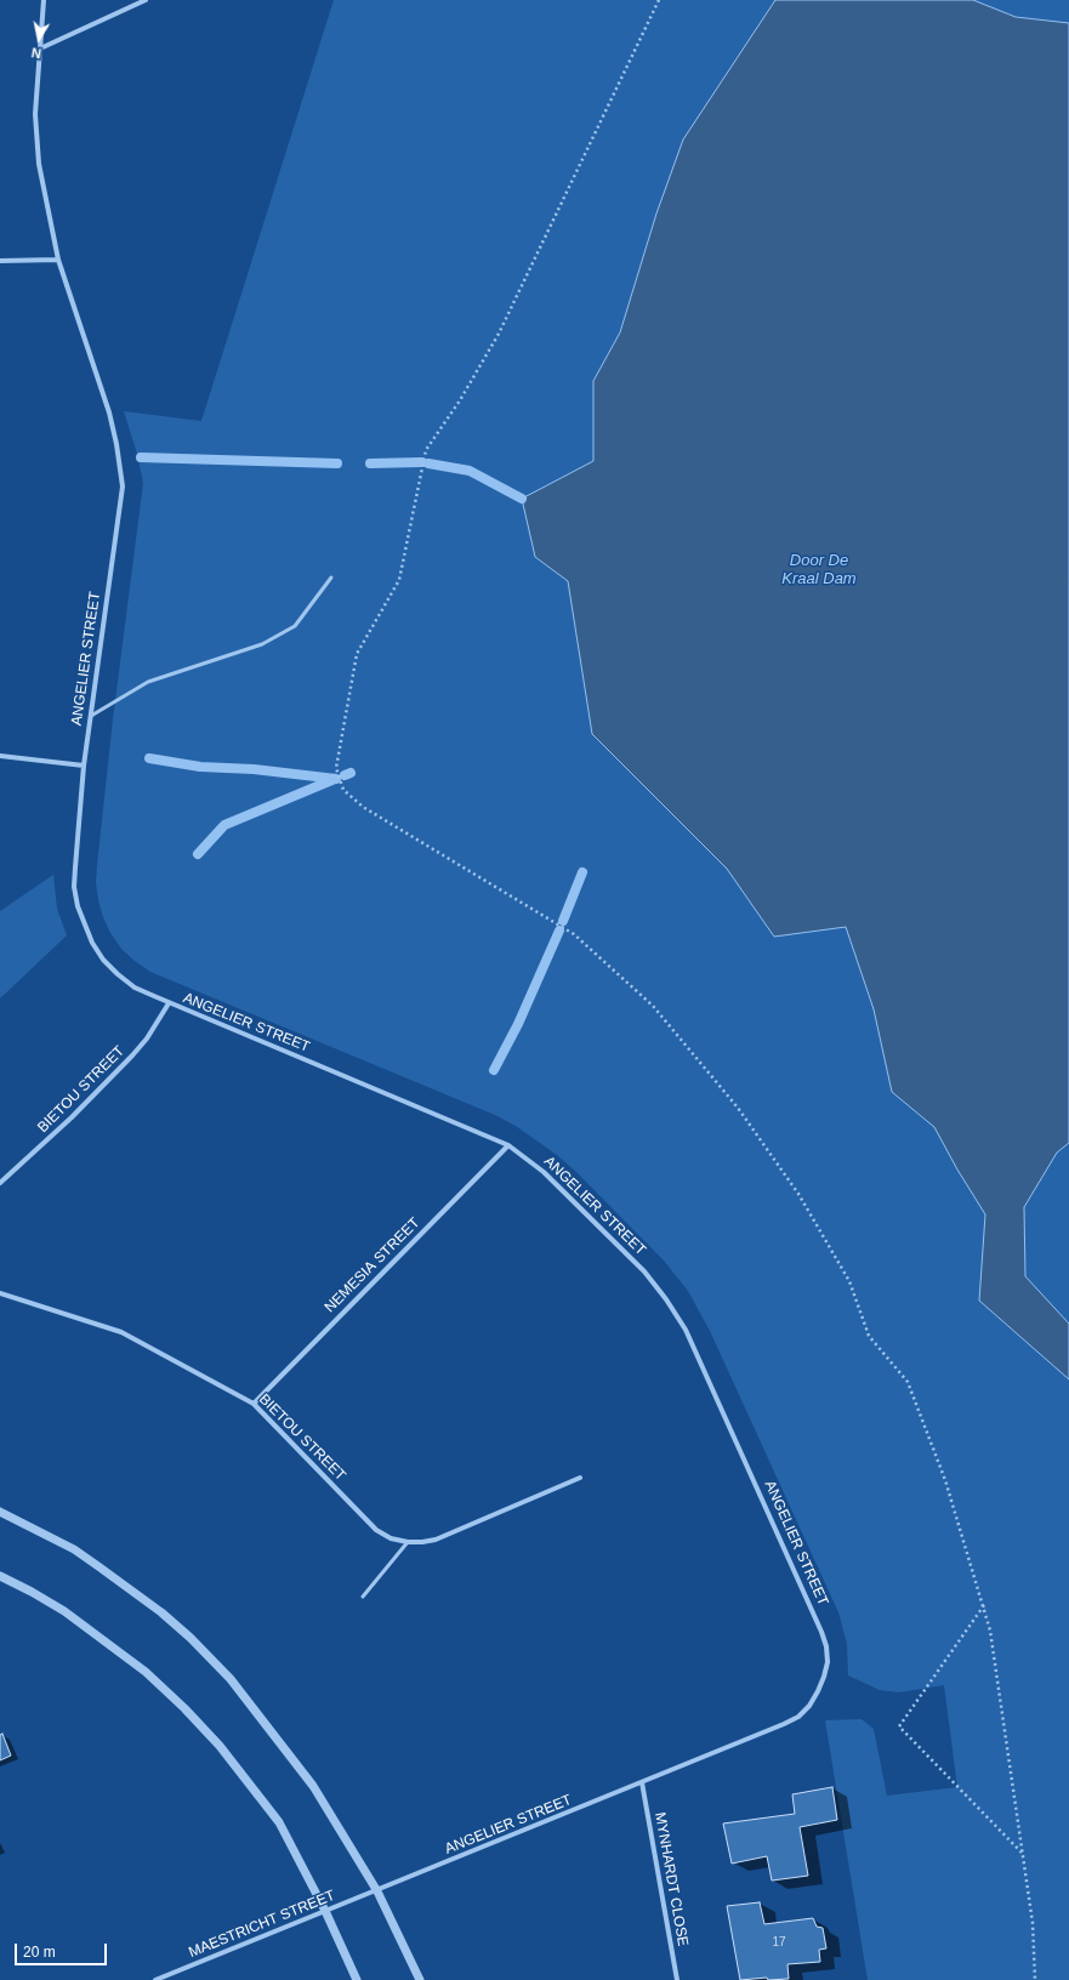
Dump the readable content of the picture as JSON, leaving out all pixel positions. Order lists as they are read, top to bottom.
{
  "streets": {
    "street": [
      "ANGELIER STREET",
      "BIETOU STREET",
      "NEMESIA STREET",
      "MYNHARDT CLOSE",
      "MAESTRICHT STREET"
    ]
  },
  "crossings": [
    ["ANGELIER STREET", "BIETOU STREET"],
    ["ANGELIER STREET", "NEMESIA STREET"],
    ["ANGELIER STREET", "MYNHARDT CLOSE"],
    ["ANGELIER STREET", "MAESTRICHT STREET"],
    ["BIETOU STREET", "NEMESIA STREET"]
  ],
  "water": ["Door De Kraal Dam"],
  "house_numbers": ["17"],
  "scale_bar": "20 m",
  "north": "bottom"
}
